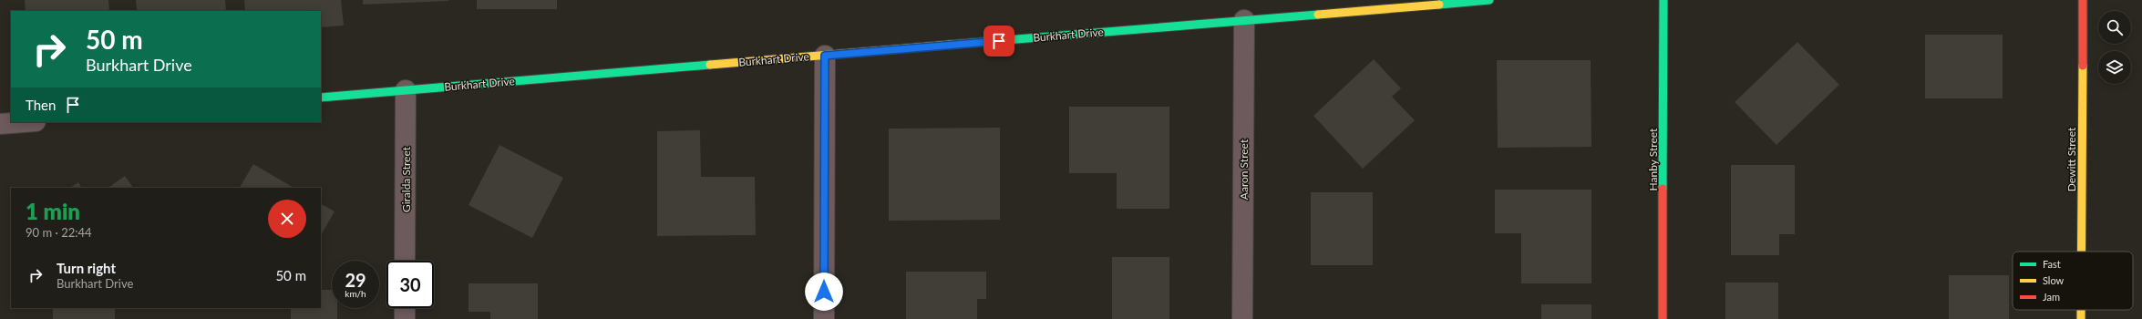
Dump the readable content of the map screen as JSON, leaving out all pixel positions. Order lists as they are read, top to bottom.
{
  "streets": {
    "street": [
      "Burkhart Drive",
      "Hanby Street",
      "Dewitt Street",
      "Aaron Street",
      "Giralda Street"
    ]
  },
  "crossings": [
    ["Burkhart Drive", "Aaron Street"],
    ["Burkhart Drive", "Giralda Street"]
  ],
  "legend": ["Fast", "Slow", "Jam"],
  "page": {
    "turn": ["50 m", "Burkhart Drive"],
    "then": "Then",
    "heading": ["1 min", "90 m · 22:44"],
    "list": [
      {
        "name": "Turn right",
        "note": "Burkhart Drive",
        "value": "50 m"
      }
    ],
    "speed": "29 km/h",
    "limit": "30"
  }
}
